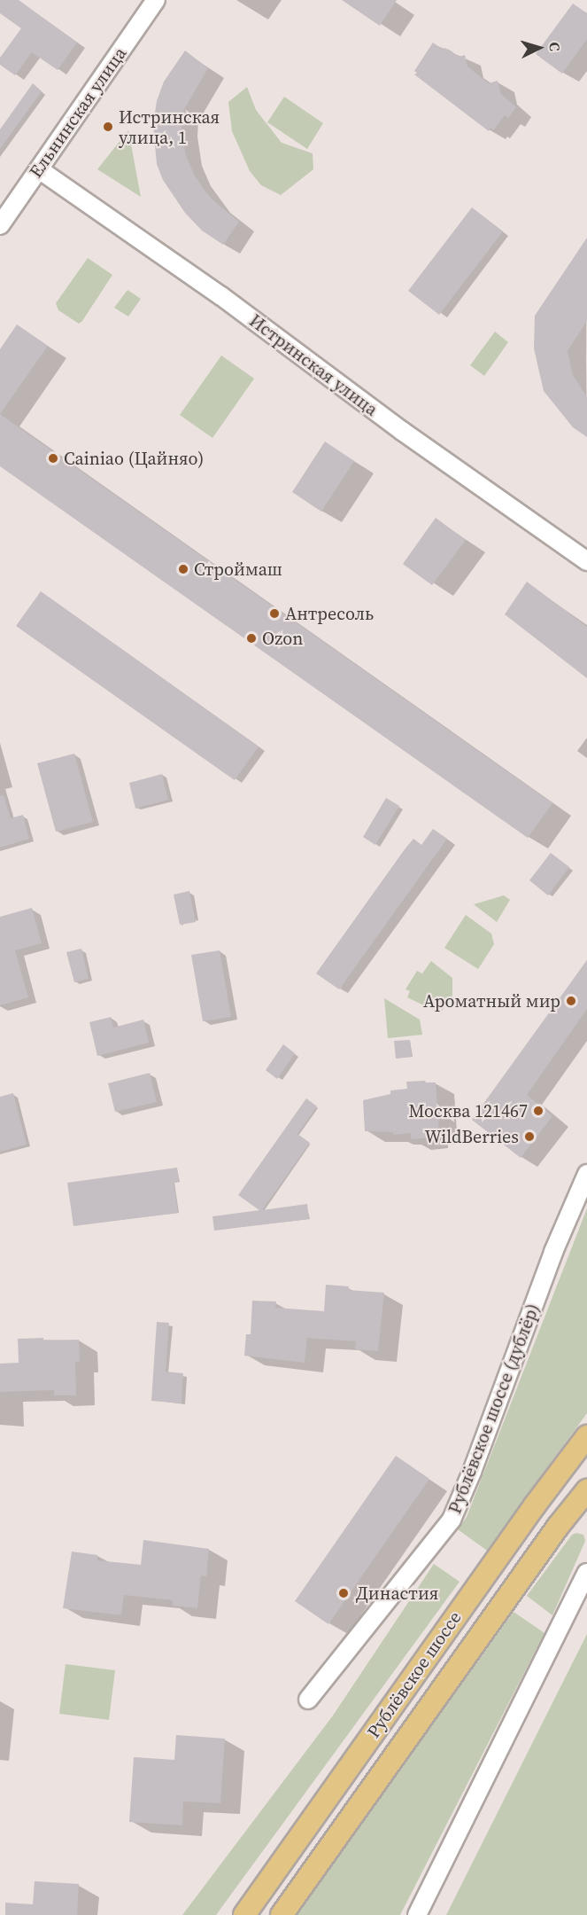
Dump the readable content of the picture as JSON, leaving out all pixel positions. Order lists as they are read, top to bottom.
{
  "streets": {
    "main road": ["Рублёвское шоссе"],
    "street": ["Ельнинская улица", "Истринская улица", "Рублёвское шоссе (дублёр)"]
  },
  "crossings": [
    ["Ельнинская улица", "Истринская улица"]
  ],
  "places": [
    "Истринская улица, 1",
    "Cainiao (Цайняо)",
    "Строймаш",
    "Антресоль",
    "Ozon",
    "Ароматный мир",
    "Москва 121467",
    "WildBerries",
    "Династия"
  ],
  "north": "right"
}
